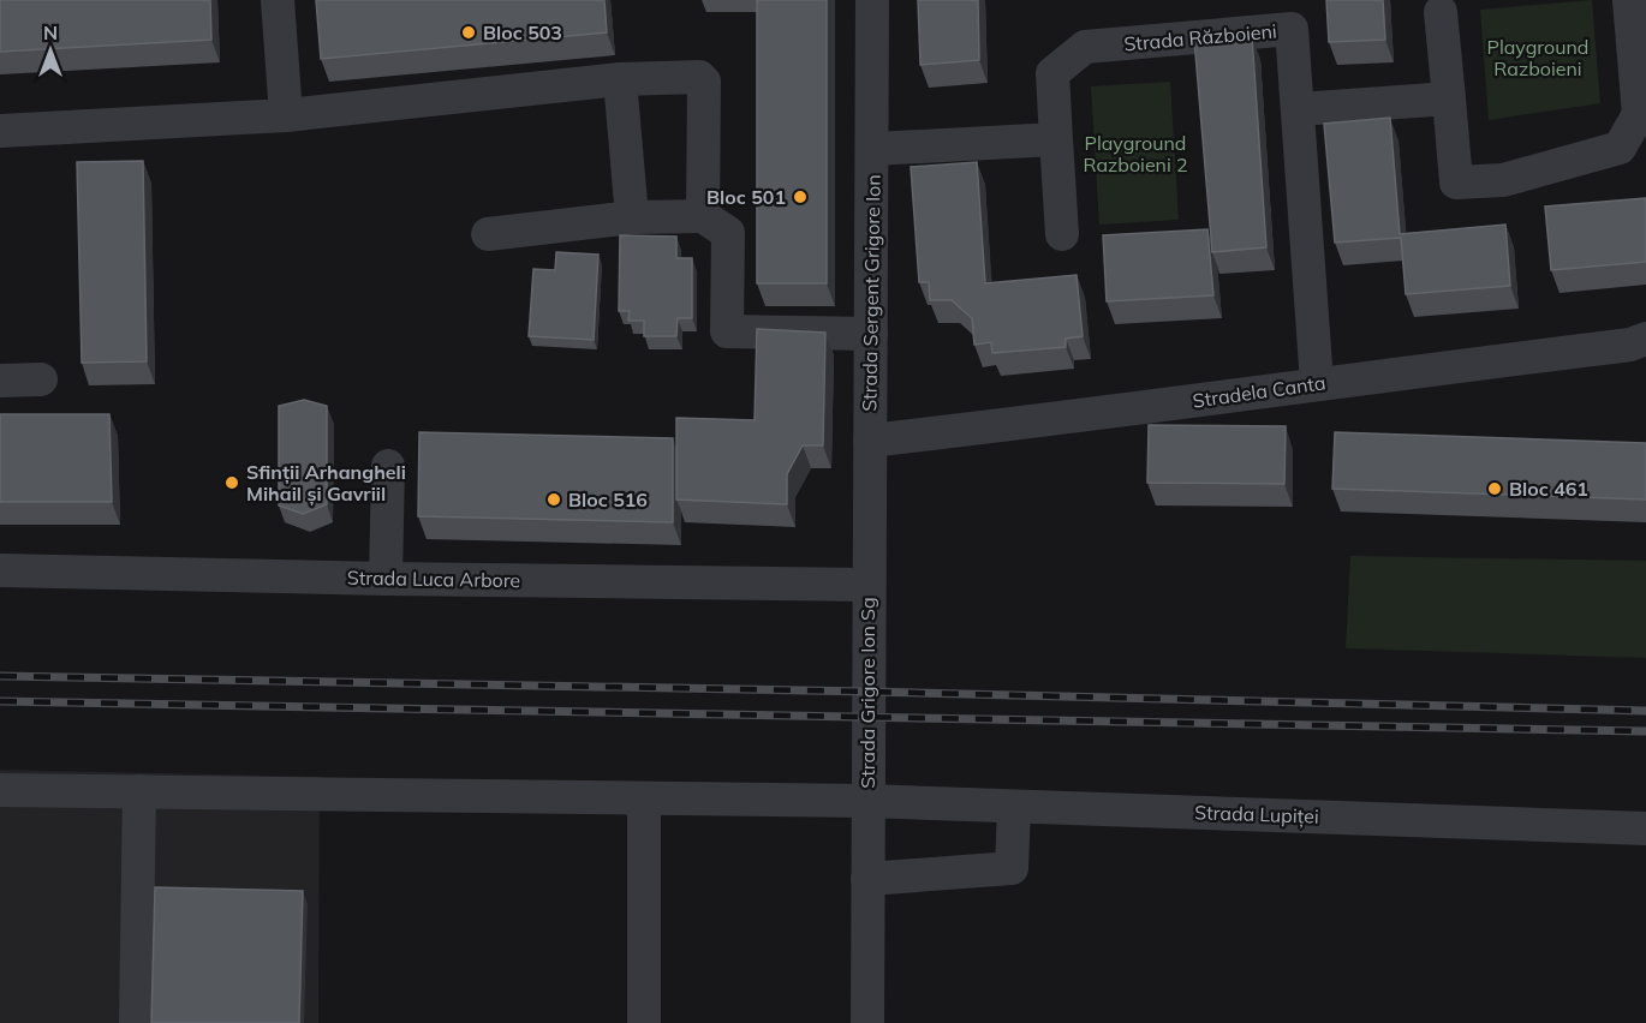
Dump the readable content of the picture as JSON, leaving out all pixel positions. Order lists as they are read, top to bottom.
{
  "streets": {
    "street": [
      "Strada Războieni",
      "Strada Sergent Grigore Ion",
      "Stradela Canta",
      "Strada Luca Arbore",
      "Strada Grigore Ion Sg",
      "Strada Lupiței"
    ]
  },
  "crossings": [
    ["Strada Războieni", "Stradela Canta"],
    ["Strada Sergent Grigore Ion", "Stradela Canta"],
    ["Strada Sergent Grigore Ion", "Strada Luca Arbore"],
    ["Strada Sergent Grigore Ion", "Strada Grigore Ion Sg"],
    ["Strada Luca Arbore", "Strada Grigore Ion Sg"],
    ["Strada Grigore Ion Sg", "Strada Lupiței"]
  ],
  "parks": ["Playground Razboieni", "Playground Razboieni 2"],
  "places": [
    "Bloc 503",
    "Bloc 501",
    "Sfinții Arhangheli Mihail și Gavriil",
    "Bloc 461",
    "Bloc 516"
  ],
  "north": "top"
}
